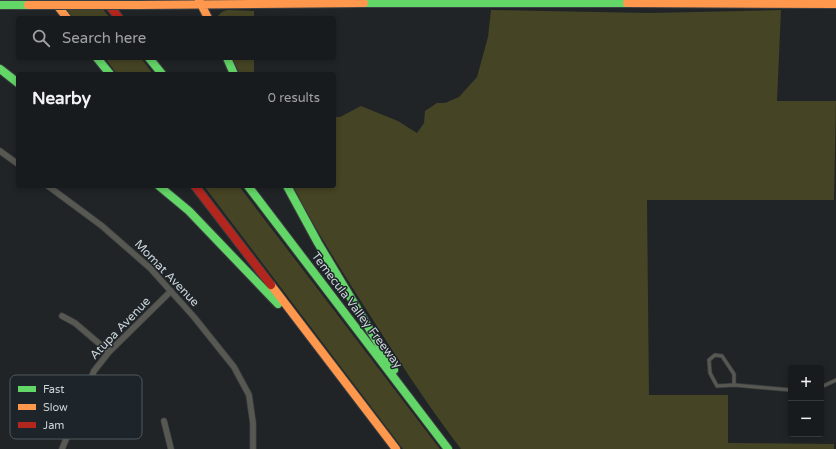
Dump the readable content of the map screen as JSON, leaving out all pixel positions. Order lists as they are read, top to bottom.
{
  "streets": {
    "main road": ["Temecula Valley Freeway"],
    "street": ["Momat Avenue", "Atupa Avenue"]
  },
  "crossings": [
    ["Momat Avenue", "Atupa Avenue"]
  ],
  "legend": ["Fast", "Slow", "Jam"],
  "page": {
    "search": "Search here",
    "heading": ["Nearby", "0 results"],
    "map_buttons": ["+", "−"]
  }
}
